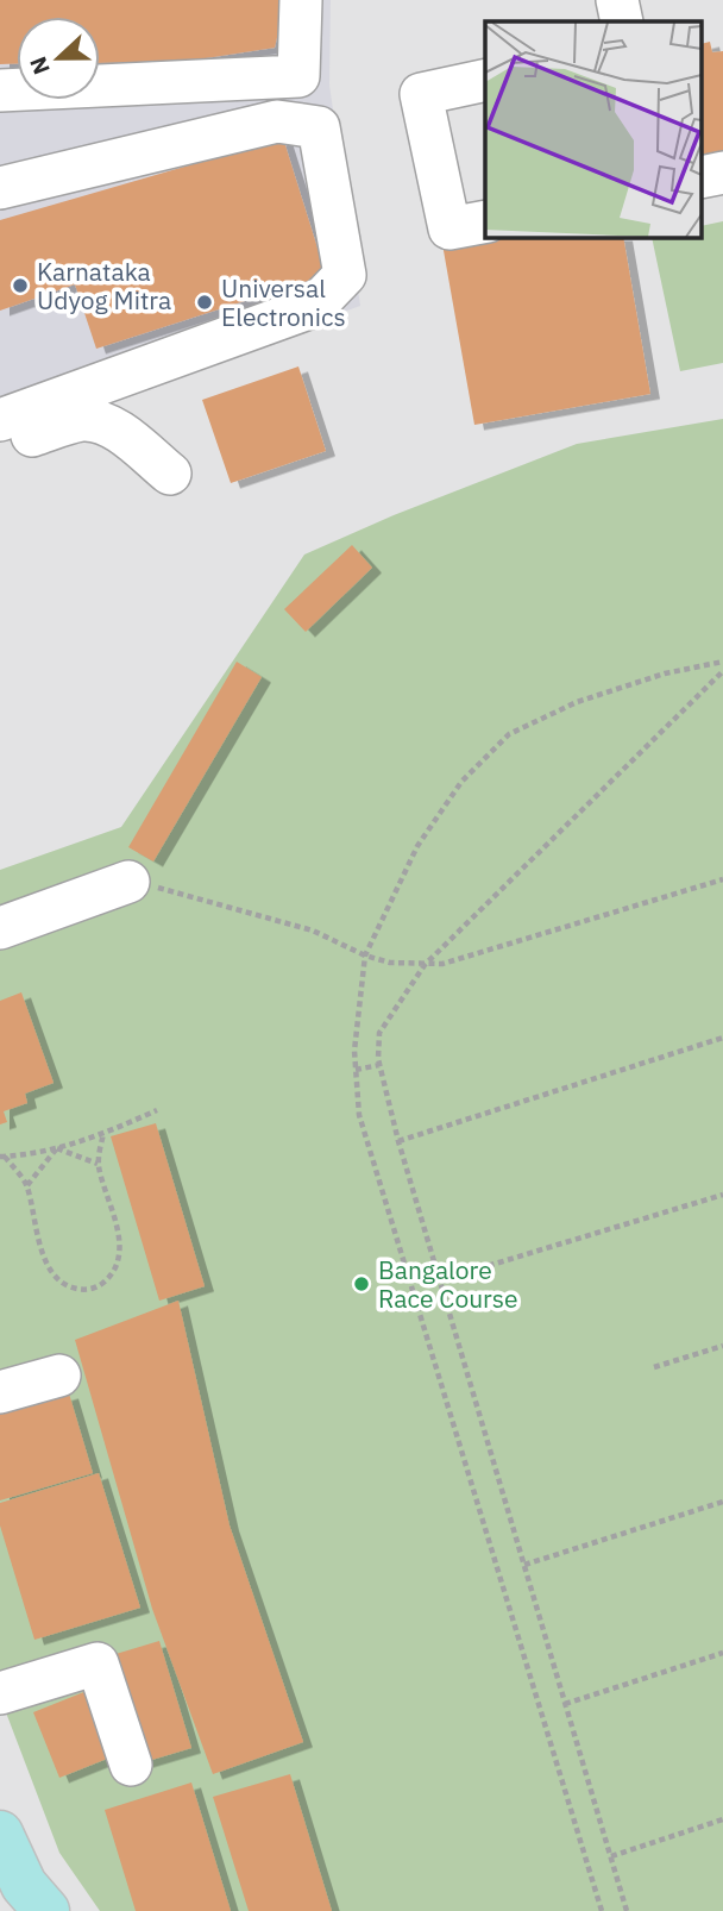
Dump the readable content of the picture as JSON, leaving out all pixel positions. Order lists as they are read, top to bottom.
{
  "places": ["Karnataka Udyog Mitra", "Universal Electronics", "Bangalore Race Course"],
  "north": "left"
}
